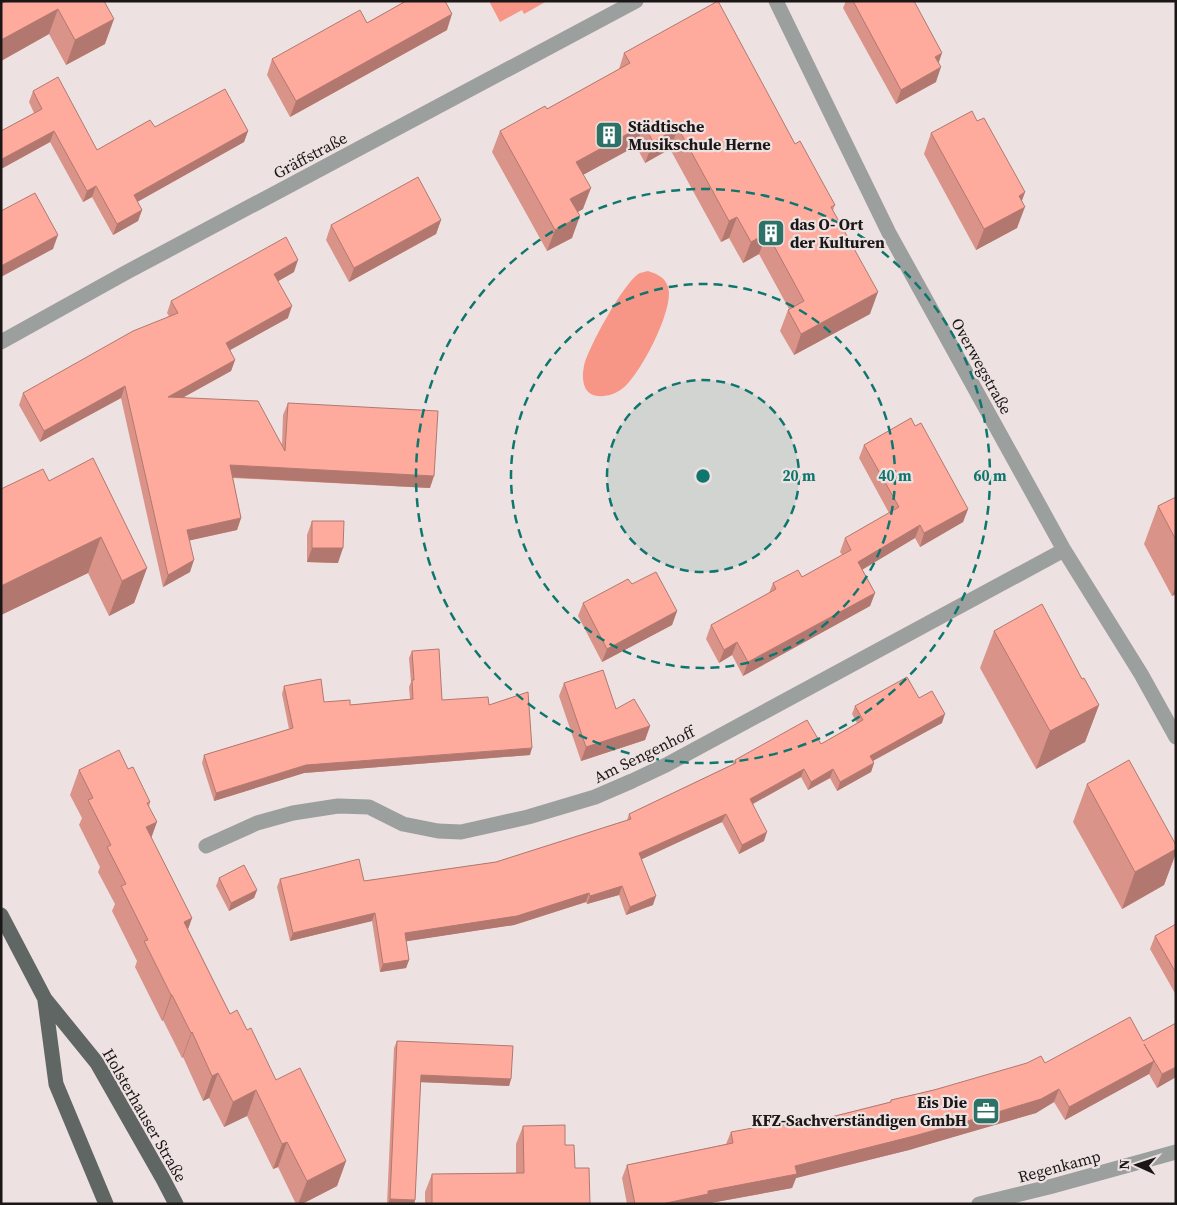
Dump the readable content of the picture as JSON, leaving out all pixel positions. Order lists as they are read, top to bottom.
{
  "streets": {
    "main road": ["Holsterhauser Straße"],
    "street": [
      "Gräffstraße",
      "Overwegstraße",
      "Am Sengenhoff",
      "Regenkamp"
    ]
  },
  "crossings": [
    ["Overwegstraße", "Am Sengenhoff"]
  ],
  "places": {
    "building": ["Städtische Musikschule Herne", "das O- Ort der Kulturen"],
    "office": ["Eis Die KFZ-Sachverständigen GmbH"]
  },
  "north": "left",
  "rings": ["20 m", "40 m", "60 m"]
}
